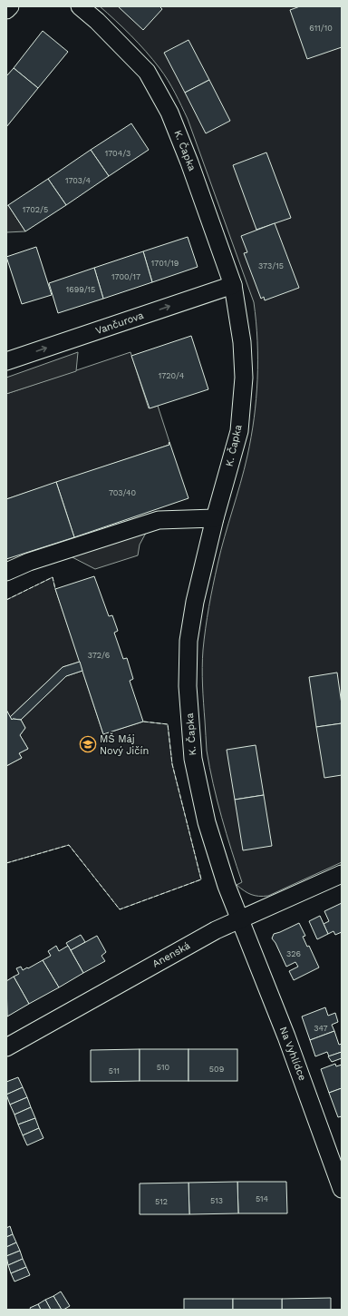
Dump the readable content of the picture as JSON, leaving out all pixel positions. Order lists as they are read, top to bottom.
{
  "streets": {
    "street": [
      "K. Čapka",
      "Vančurova",
      "Anenská",
      "Na Vyhlídce"
    ]
  },
  "crossings": [
    ["K. Čapka", "Vančurova"],
    ["K. Čapka", "Anenská"],
    ["K. Čapka", "Na Vyhlídce"],
    ["Anenská", "Na Vyhlídce"]
  ],
  "one_way": ["Vančurova"],
  "places": {
    "school or university": ["MŠ Máj Nový Jičín"]
  },
  "house_numbers": [
    "611/10",
    "1704/3",
    "1703/4",
    "1702/5",
    "1701/19",
    "373/15",
    "1700/17",
    "1699/15",
    "1720/4",
    "703/40",
    "372/6",
    "326",
    "347",
    "510",
    "509",
    "511",
    "514",
    "513",
    "512"
  ]
}
